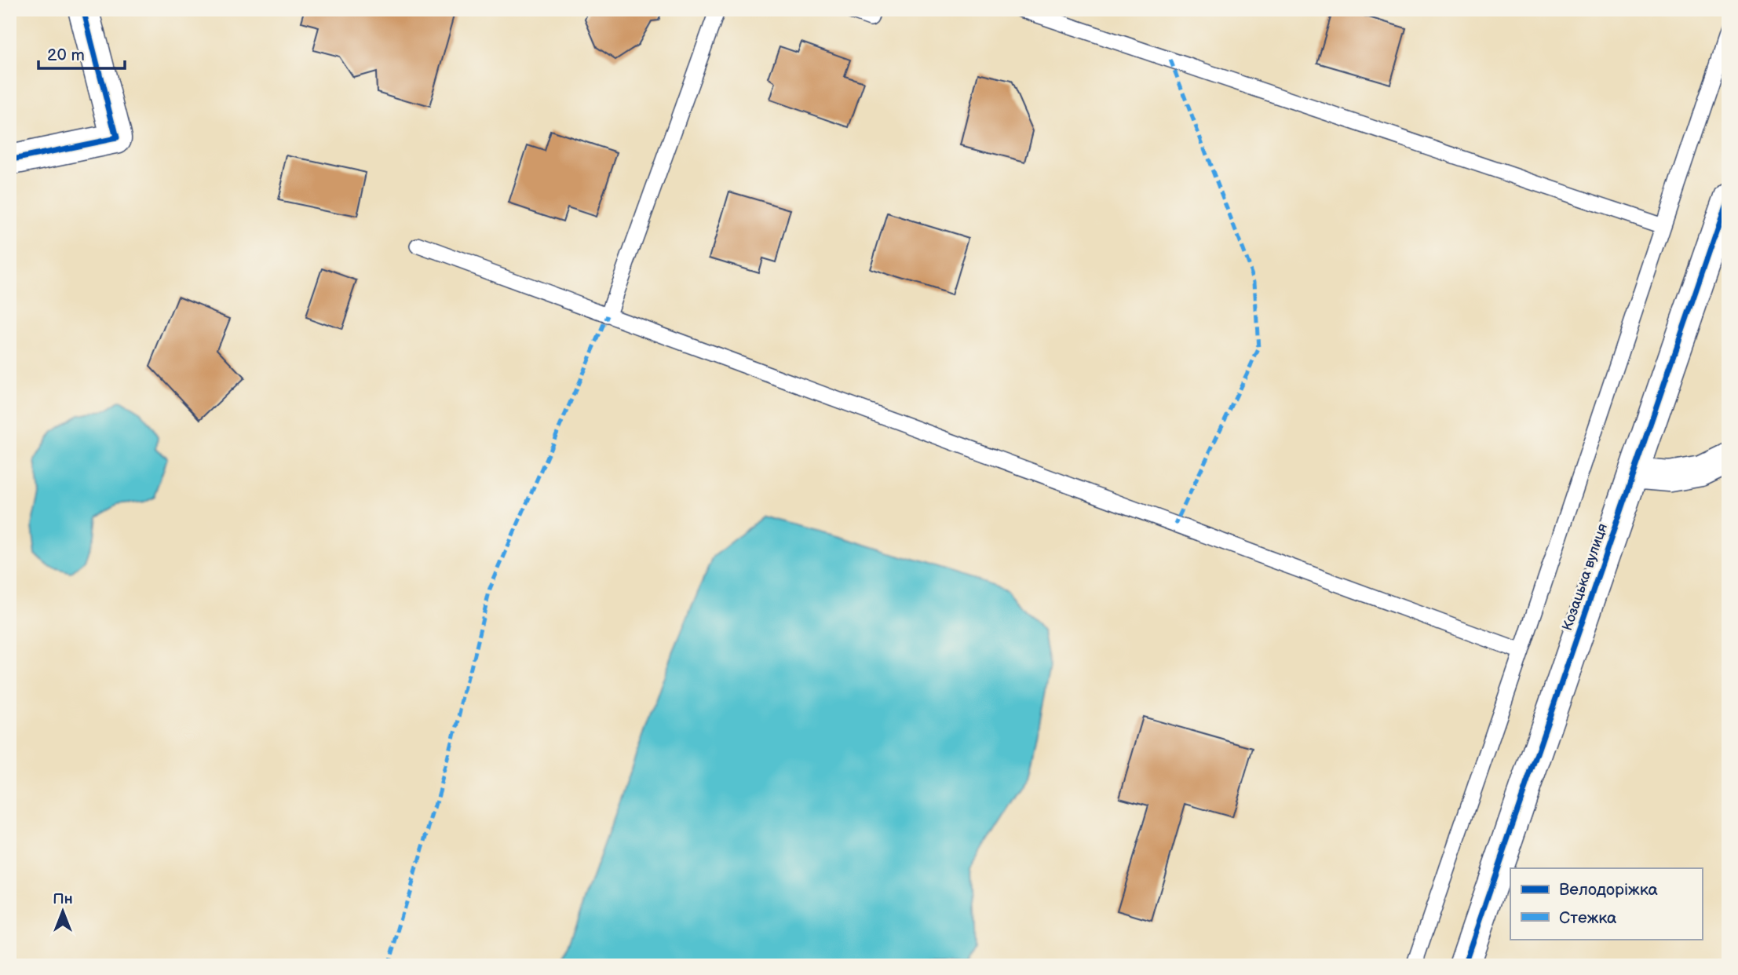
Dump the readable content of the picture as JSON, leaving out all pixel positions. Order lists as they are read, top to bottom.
{
  "streets": {
    "street": ["Козацька вулиця"]
  },
  "legend": ["Велодоріжка", "Стежка"],
  "scale_bar": "20 m",
  "north": "top"
}
